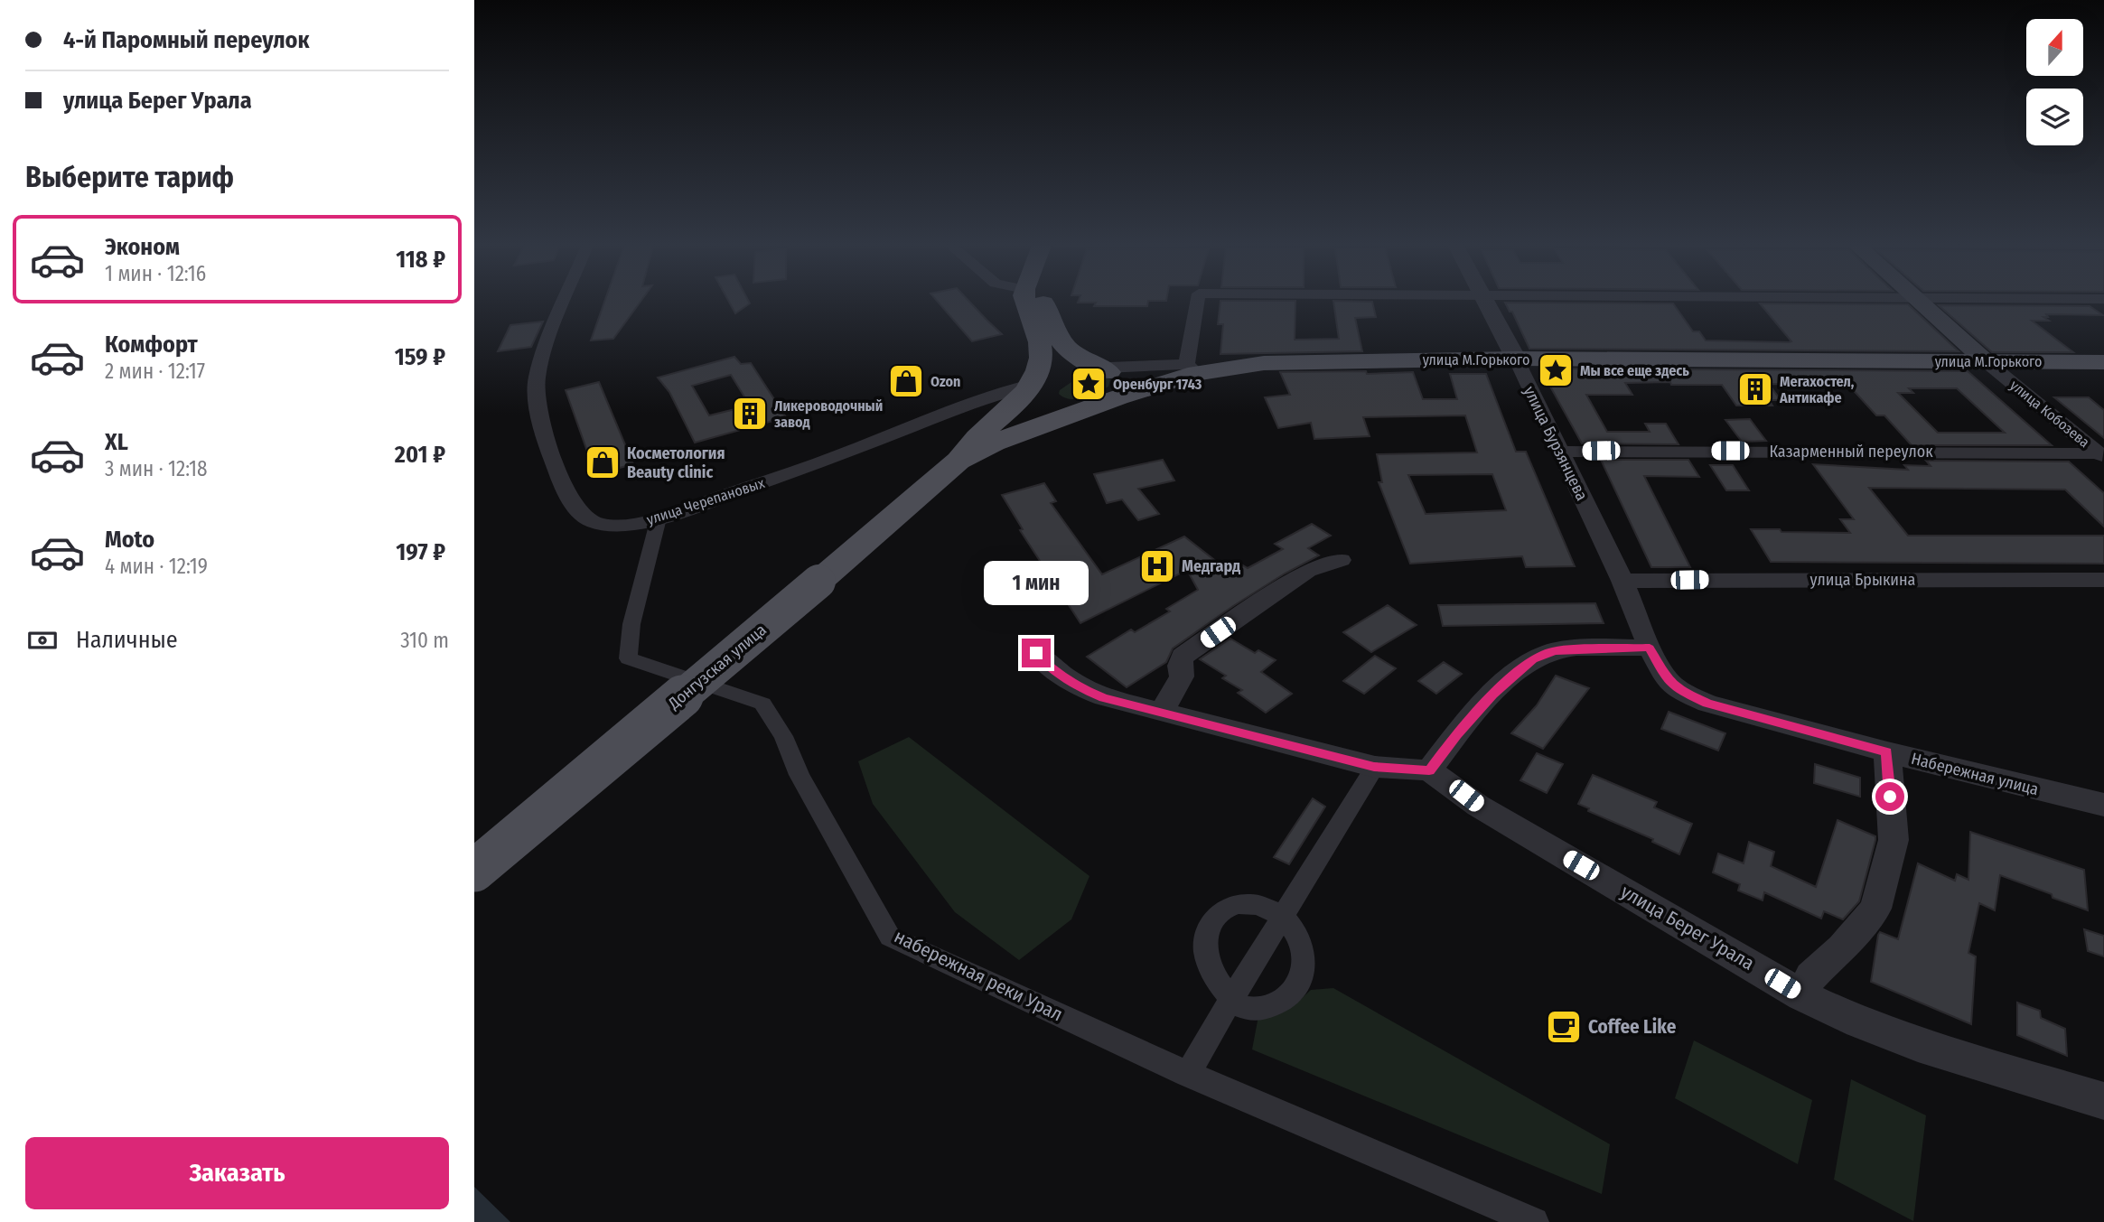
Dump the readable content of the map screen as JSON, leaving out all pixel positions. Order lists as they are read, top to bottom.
{
  "streets": {
    "main road": ["улица М.Горького", "улица Кобозева", "Донгузская улица"],
    "street": [
      "улица Бурзянцева",
      "Казарменный переулок",
      "улица Черепановых",
      "улица Брыкина",
      "Набережная улица",
      "улица Берег Урала",
      "набережная реки Урал"
    ]
  },
  "crossings": [
    ["улица М.Горького", "улица Кобозева"],
    ["улица М.Горького", "улица Бурзянцева"],
    ["улица М.Горького", "Донгузская улица"],
    ["улица Кобозева", "Казарменный переулок"],
    ["улица Бурзянцева", "Казарменный переулок"],
    ["улица Бурзянцева", "улица Брыкина"],
    ["улица Бурзянцева", "Набережная улица"],
    ["улица Черепановых", "набережная реки Урал"]
  ],
  "places": {
    "place": ["Мы все еще здесь", "Оренбург 1743"],
    "shop": ["Ozon", "Косметология Beauty clinic"],
    "building": ["Мегахостел, Антикафе", "Ликероводочный завод"],
    "hospital": ["Медгард"],
    "cafe": ["Coffee Like"]
  },
  "north": "top",
  "page": {
    "banner": ["4-й Паромный переулок", "улица Берег Урала"],
    "heading": "Выберите тариф",
    "list": [
      {
        "name": "Эконом",
        "note": "1 мин · 12:16",
        "value": "118 ₽"
      },
      {
        "name": "Комфорт",
        "note": "2 мин · 12:17",
        "value": "159 ₽"
      },
      {
        "name": "XL",
        "note": "3 мин · 12:18",
        "value": "201 ₽"
      },
      {
        "name": "Moto",
        "note": "4 мин · 12:19",
        "value": "197 ₽"
      }
    ],
    "bubble": "1 мин",
    "pay": ["Наличные", "310 m"],
    "buttons": "Заказать"
  }
}
